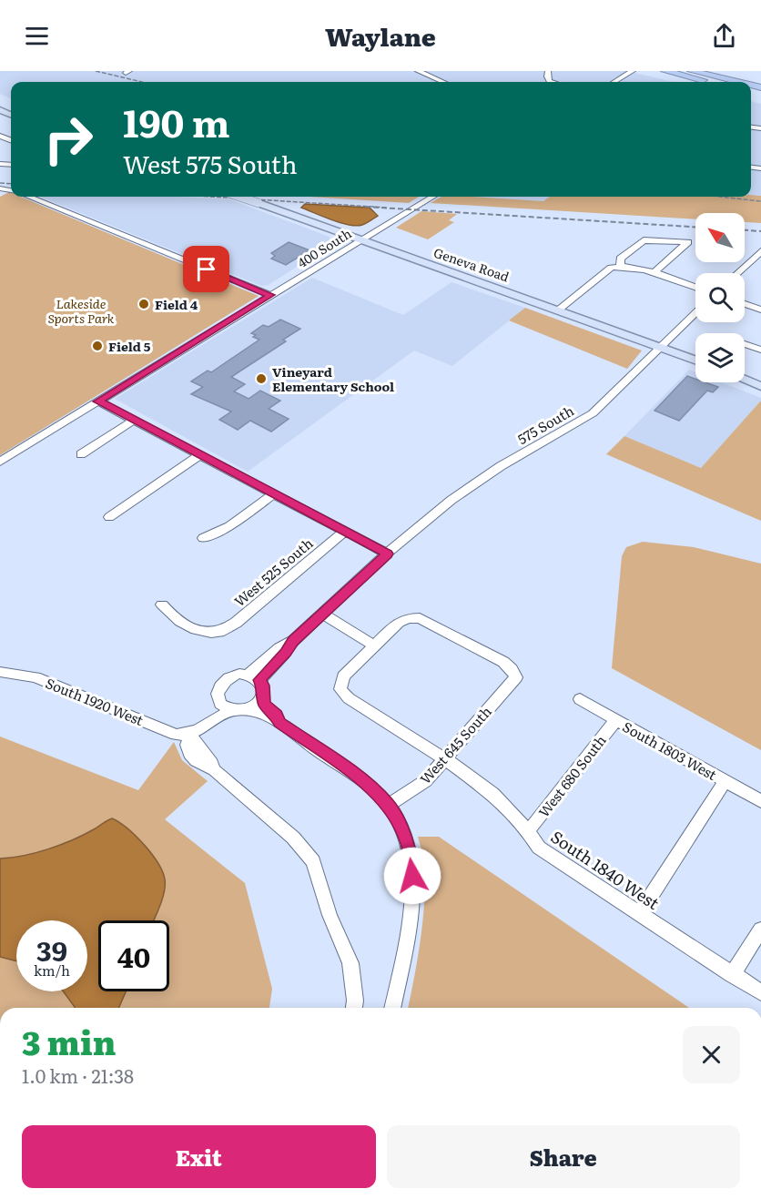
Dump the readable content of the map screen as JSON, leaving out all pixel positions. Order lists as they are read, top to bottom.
{
  "streets": {
    "main road": ["Geneva Road"],
    "street": [
      "400 South",
      "575 South",
      "West 525 South",
      "South 1920 West",
      "West 645 South",
      "South 1803 West",
      "West 680 South",
      "South 1840 West"
    ]
  },
  "crossings": [
    ["400 South", "Geneva Road"],
    ["Geneva Road", "575 South"],
    ["West 645 South", "South 1840 West"],
    ["South 1803 West", "West 680 South"],
    ["West 680 South", "South 1840 West"]
  ],
  "parks": ["Lakeside Sports Park"],
  "places": ["Field 4", "Field 5", "Vineyard Elementary School"],
  "north": "top left",
  "page": {
    "header": "Waylane",
    "turn": ["190 m", "West 575 South"],
    "speed": "39 km/h",
    "limit": "40",
    "heading": ["3 min", "1.0 km · 21:38"],
    "buttons": ["Exit", "Share"]
  }
}
